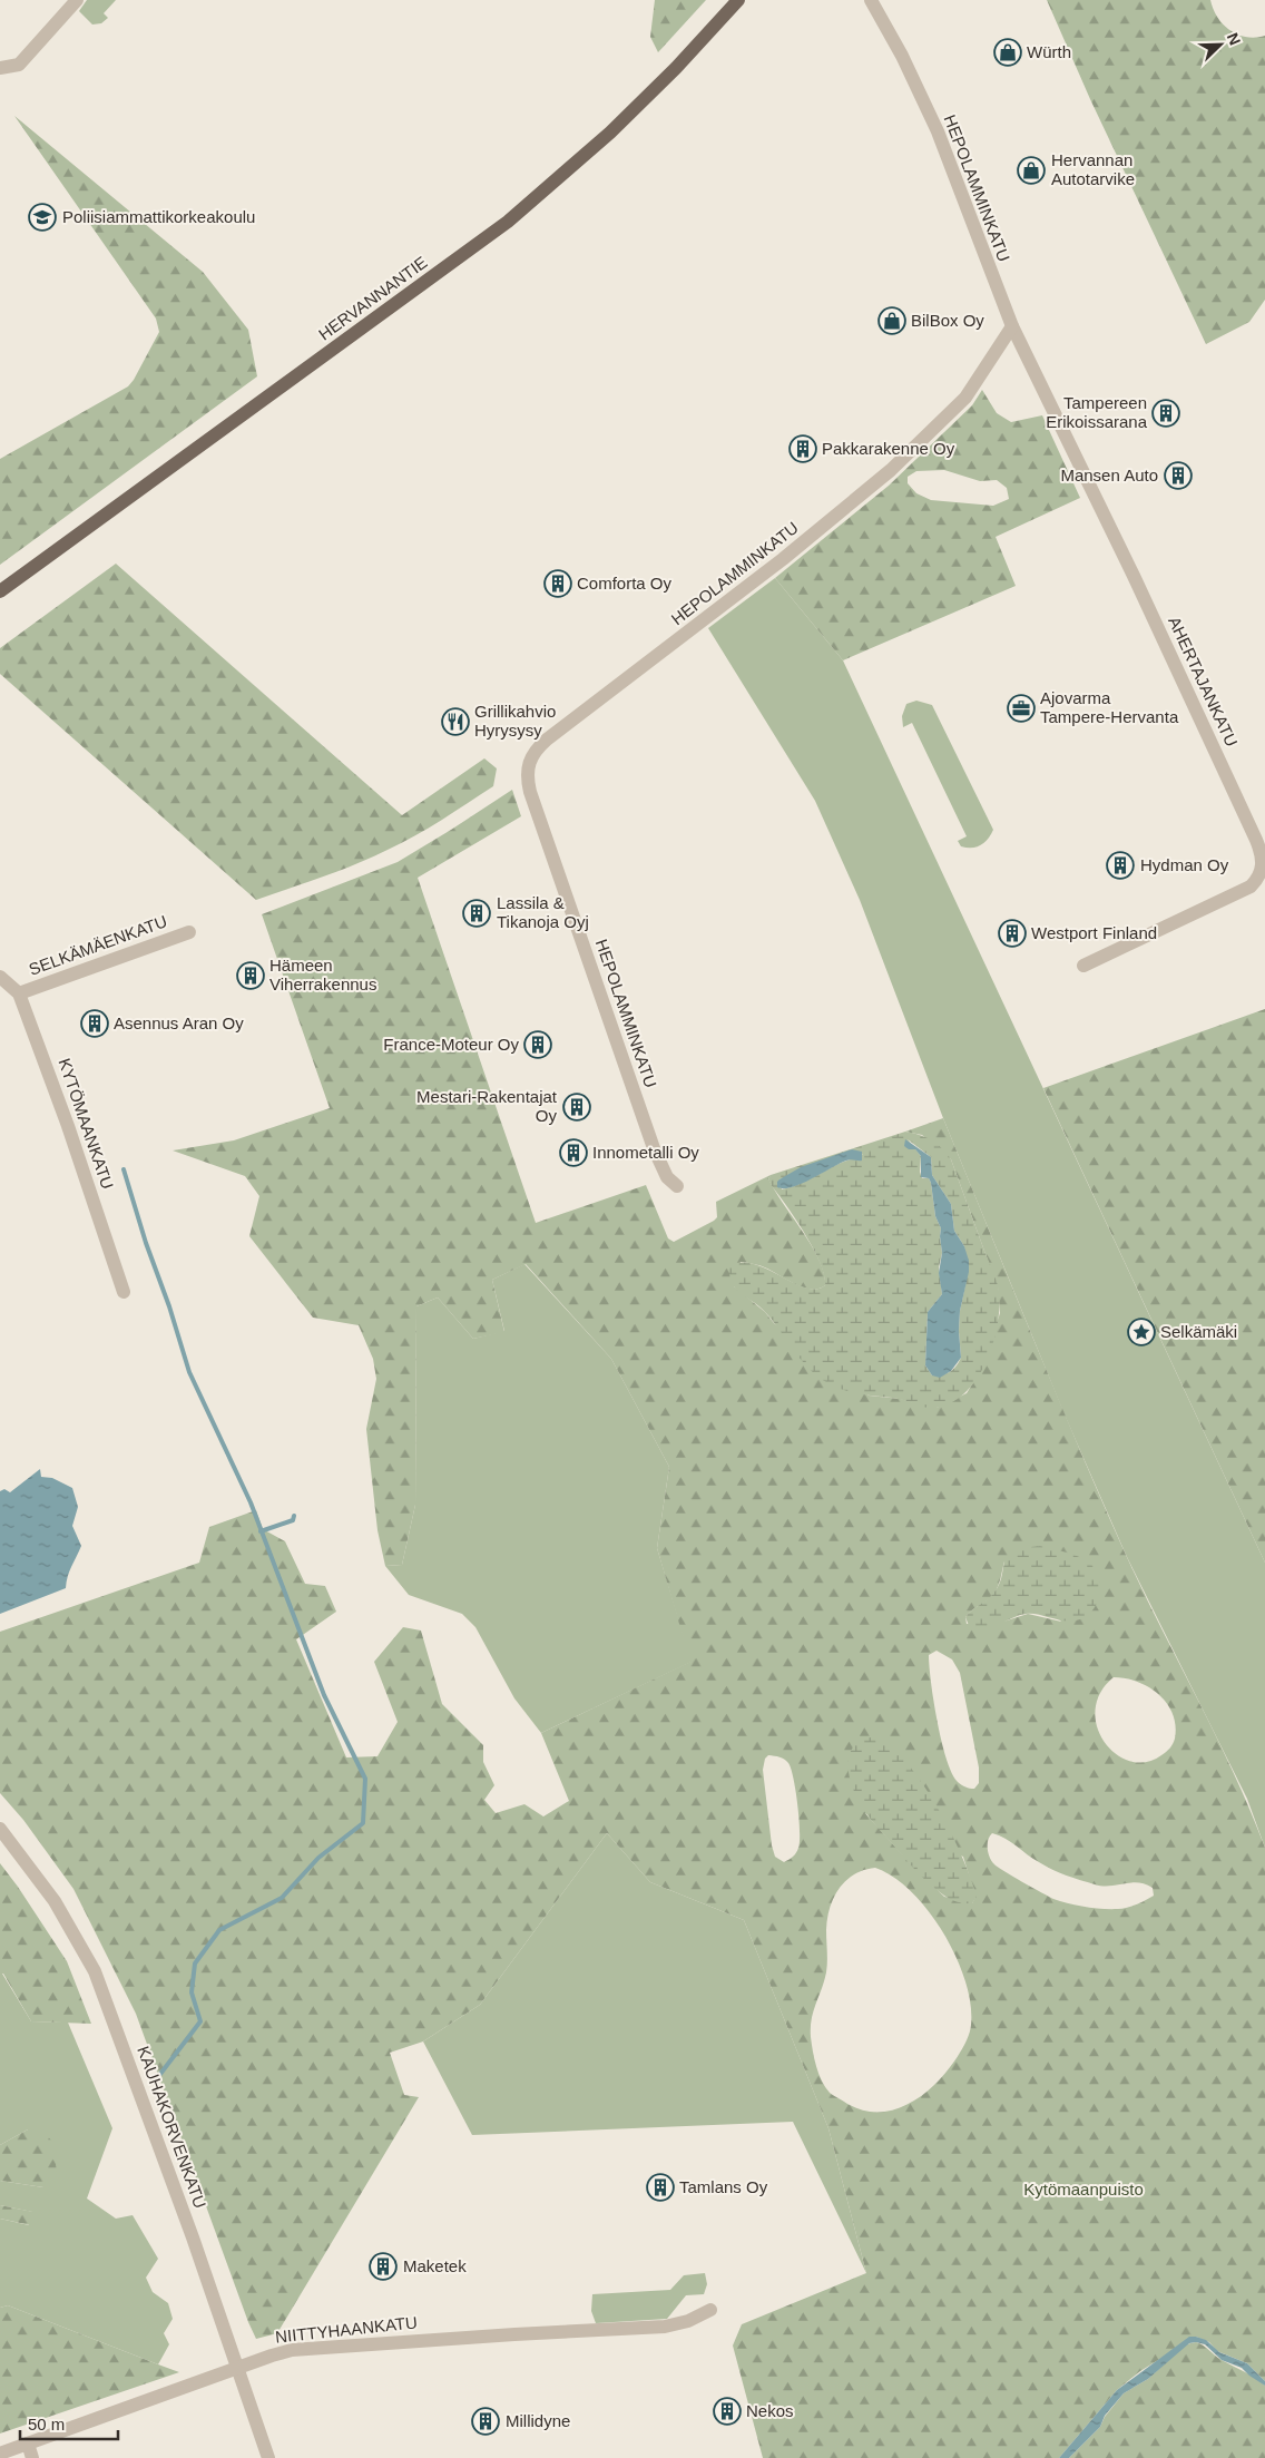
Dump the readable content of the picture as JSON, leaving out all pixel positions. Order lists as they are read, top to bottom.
{
  "streets": {
    "main road": ["HERVANNANTIE"],
    "street": [
      "HEPOLAMMINKATU",
      "AHERTAJANKATU",
      "SELKÄMÄENKATU",
      "KYTÖMAANKATU",
      "KAUHAKORVENKATU",
      "NIITTYHAANKATU"
    ]
  },
  "crossings": [
    ["HEPOLAMMINKATU", "AHERTAJANKATU"],
    ["SELKÄMÄENKATU", "KYTÖMAANKATU"],
    ["KAUHAKORVENKATU", "NIITTYHAANKATU"]
  ],
  "parks": ["Kytömaanpuisto"],
  "places": {
    "shop": ["Würth", "Hervannan Autotarvike", "BilBox Oy"],
    "school or university": ["Poliisiammattikorkeakoulu"],
    "building": [
      "Tampereen Erikoissarana",
      "Pakkarakenne Oy",
      "Mansen Auto",
      "Comforta Oy",
      "Hydman Oy",
      "Lassila & Tikanoja Oyj",
      "Westport Finland",
      "Hämeen Viherrakennus",
      "Asennus Aran Oy",
      "France-Moteur Oy",
      "Mestari-Rakentajat Oy",
      "Innometalli Oy",
      "Tamlans Oy",
      "Maketek",
      "Nekos",
      "Millidyne"
    ],
    "office": ["Ajovarma Tampere-Hervanta"],
    "restaurant": ["Grillikahvio Hyrysysy"],
    "place": ["Selkämäki"]
  },
  "scale_bar": "50 m",
  "north": "top right"
}
